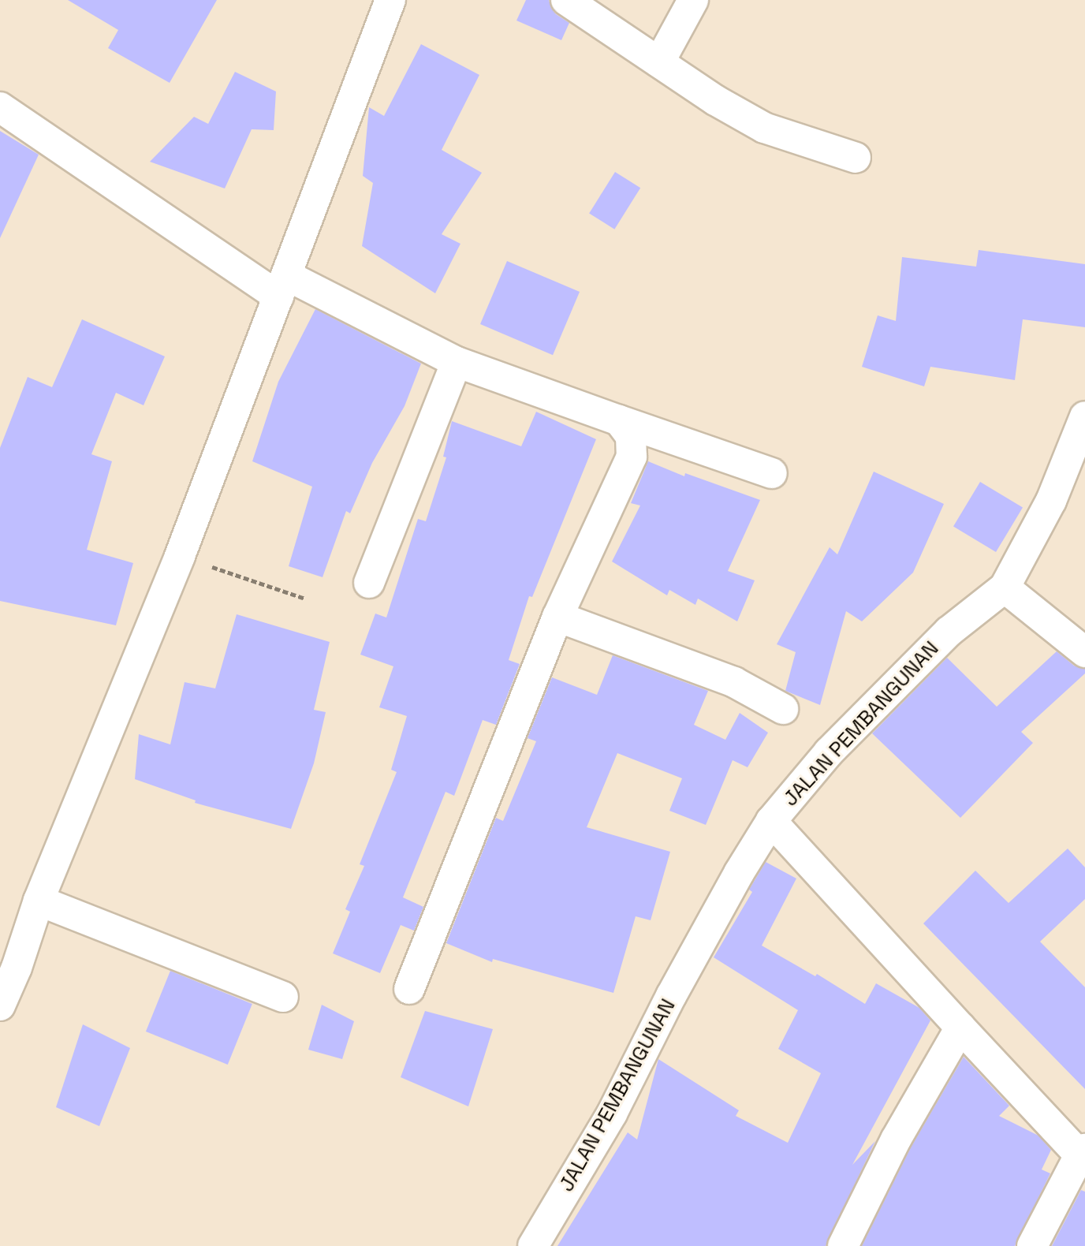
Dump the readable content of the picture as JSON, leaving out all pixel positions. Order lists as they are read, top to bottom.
{
  "streets": {
    "street": ["JALAN PEMBANGUNAN"]
  }
}
